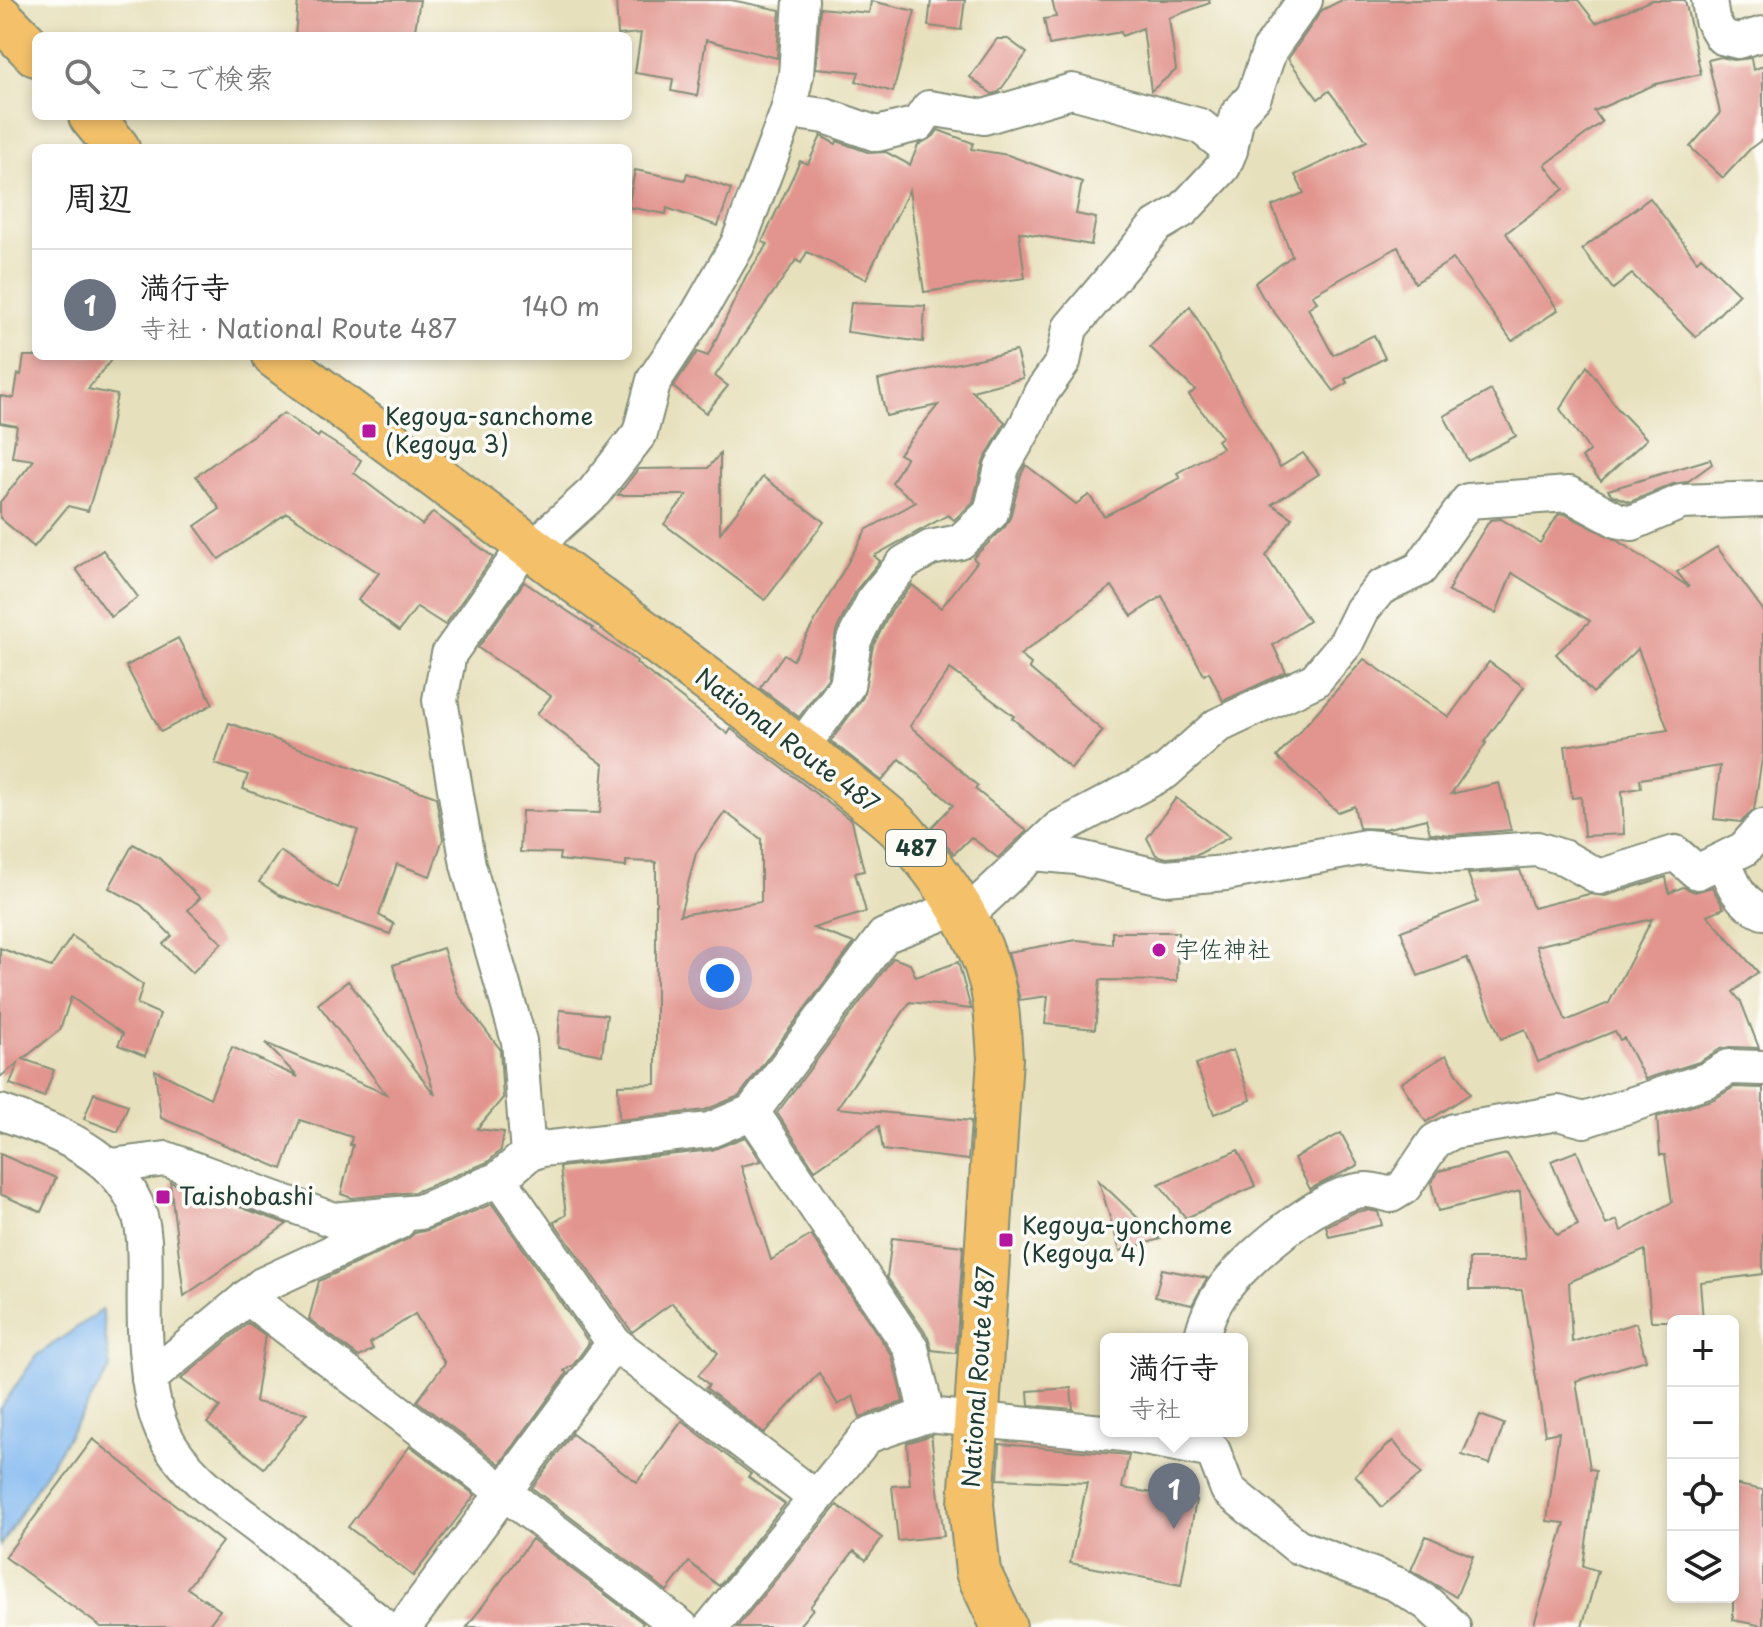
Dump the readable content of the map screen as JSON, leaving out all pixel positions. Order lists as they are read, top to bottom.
{
  "streets": {
    "highway": ["National Route 487", "487"]
  },
  "places": {
    "transit": ["Kegoya-sanchome (Kegoya 3)", "Taishobashi", "Kegoya-yonchome (Kegoya 4)"],
    "other": ["宇佐神社"]
  },
  "page": {
    "search": "ここで検索",
    "heading": "周辺",
    "list": [
      {
        "mark": "1",
        "name": "満行寺",
        "note": "寺社 · National Route 487",
        "value": "140 m"
      }
    ],
    "map_buttons": ["+", "−"],
    "popup": ["満行寺", "寺社"],
    "pins": "1"
  }
}
